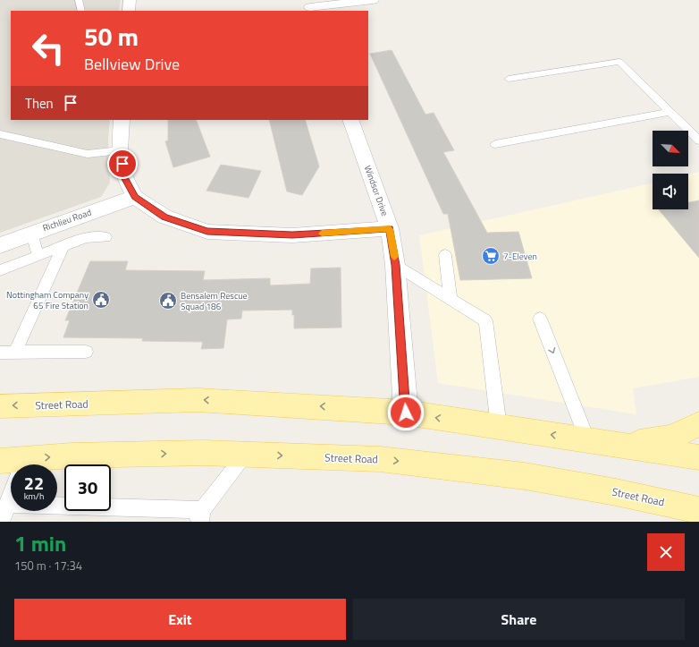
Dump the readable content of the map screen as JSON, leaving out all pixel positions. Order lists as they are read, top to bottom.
{
  "streets": {
    "main road": ["Street Road"],
    "street": ["Windsor Drive", "Richlieu Road"]
  },
  "crossings": [
    ["Windsor Drive", "Street Road"]
  ],
  "places": {
    "supermarket": ["7-Eleven"],
    "public building": ["Nottingham Company 65 Fire Station", "Bensalem Rescue Squad 186"]
  },
  "north": "bottom right",
  "page": {
    "turn": ["50 m", "Bellview Drive"],
    "then": "Then",
    "speed": "22 km/h",
    "limit": "30",
    "heading": ["1 min", "150 m · 17:34"],
    "buttons": ["Exit", "Share"]
  }
}
